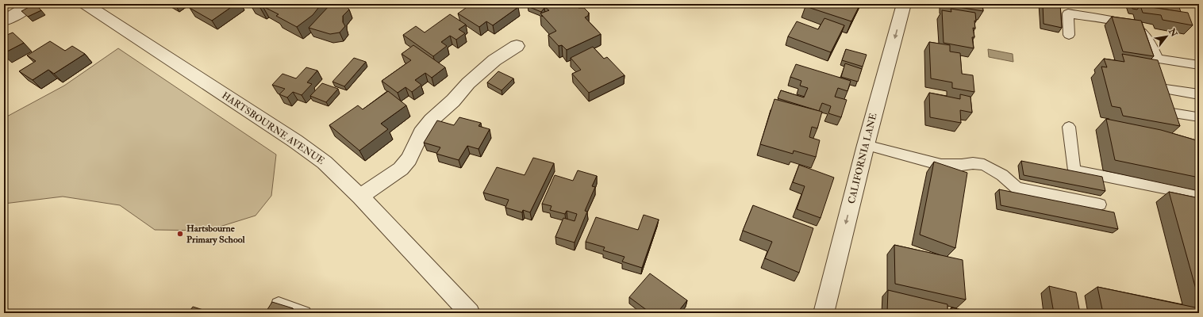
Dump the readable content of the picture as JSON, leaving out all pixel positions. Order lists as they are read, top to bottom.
{
  "streets": {
    "street": ["HARTSBOURNE AVENUE", "CALIFORNIA LANE"]
  },
  "one_way": ["CALIFORNIA LANE"],
  "places": ["Hartsbourne Primary School"],
  "north": "top right"
}
